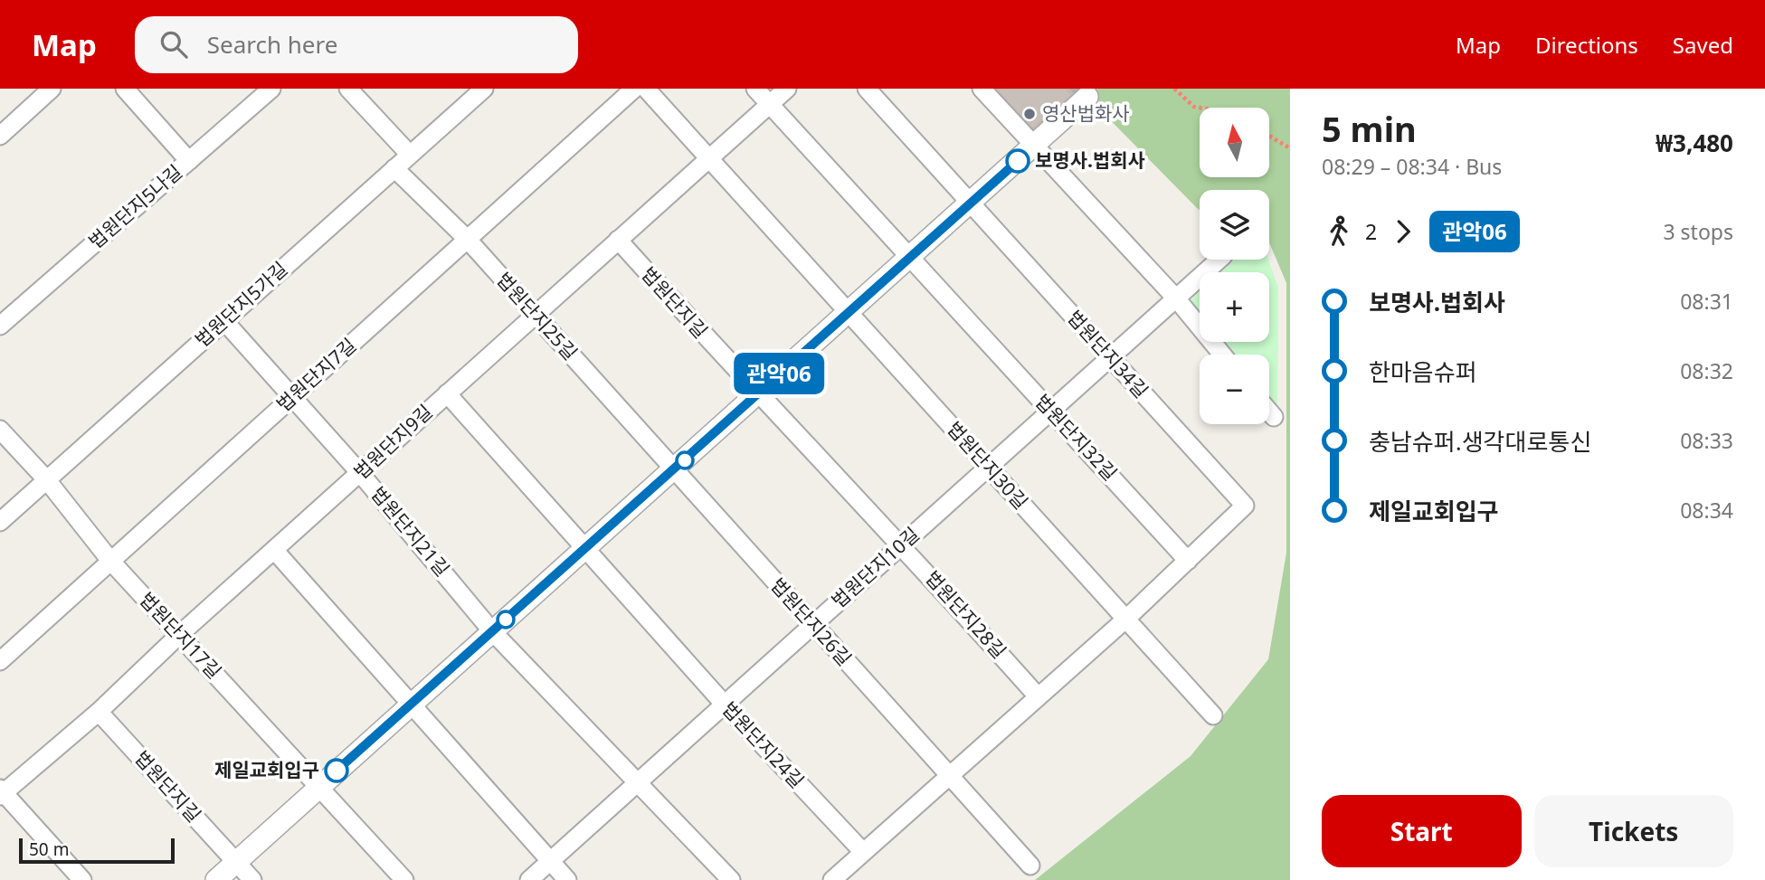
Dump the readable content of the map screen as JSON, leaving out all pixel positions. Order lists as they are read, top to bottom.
{
  "streets": {
    "street": [
      "법원단지5나길",
      "법원단지길",
      "법원단지5가길",
      "법원단지25길",
      "법원단지34길",
      "법원단지7길",
      "법원단지32길",
      "법원단지9길",
      "법원단지30길",
      "법원단지21길",
      "법원단지10길",
      "법원단지28길",
      "법원단지26길",
      "법원단지17길",
      "법원단지24길"
    ]
  },
  "crossings": [
    ["법원단지길", "법원단지9길"],
    ["법원단지길", "법원단지28길"],
    ["법원단지5가길", "법원단지25길"],
    ["법원단지5가길", "법원단지21길"],
    ["법원단지5가길", "법원단지17길"],
    ["법원단지25길", "법원단지7길"],
    ["법원단지25길", "법원단지9길"],
    ["법원단지25길", "법원단지26길"],
    ["법원단지34길", "법원단지32길"],
    ["법원단지34길", "법원단지10길"],
    ["법원단지7길", "법원단지21길"],
    ["법원단지7길", "법원단지17길"],
    ["법원단지32길", "법원단지9길"],
    ["법원단지32길", "법원단지10길"],
    ["법원단지9길", "법원단지30길"],
    ["법원단지9길", "법원단지21길"],
    ["법원단지9길", "법원단지17길"],
    ["법원단지30길", "법원단지10길"],
    ["법원단지21길", "법원단지10길"],
    ["법원단지10길", "법원단지28길"],
    ["법원단지10길", "법원단지26길"],
    ["법원단지10길", "법원단지24길"]
  ],
  "places": ["영산법화사", "보명사.법회사", "제일교회입구"],
  "lines": ["bus line 관악06"],
  "scale_bar": "50 m",
  "north": "top",
  "page": {
    "header": "Map",
    "search": "Search here",
    "nav": ["Map", "Directions", "Saved"],
    "on_map": "관악06",
    "heading": ["5 min", "08:29 – 08:34 · Bus", "₩3,480"],
    "map_buttons": ["+", "−"],
    "legs": ["2", "관악06", "3 stops"],
    "list": [
      {
        "name": "보명사.법회사",
        "value": "08:31"
      },
      {
        "name": "한마음슈퍼",
        "value": "08:32"
      },
      {
        "name": "충남슈퍼.생각대로통신",
        "value": "08:33"
      },
      {
        "name": "제일교회입구",
        "value": "08:34"
      }
    ],
    "buttons": ["Start", "Tickets"],
    "scale": "50 m"
  }
}
